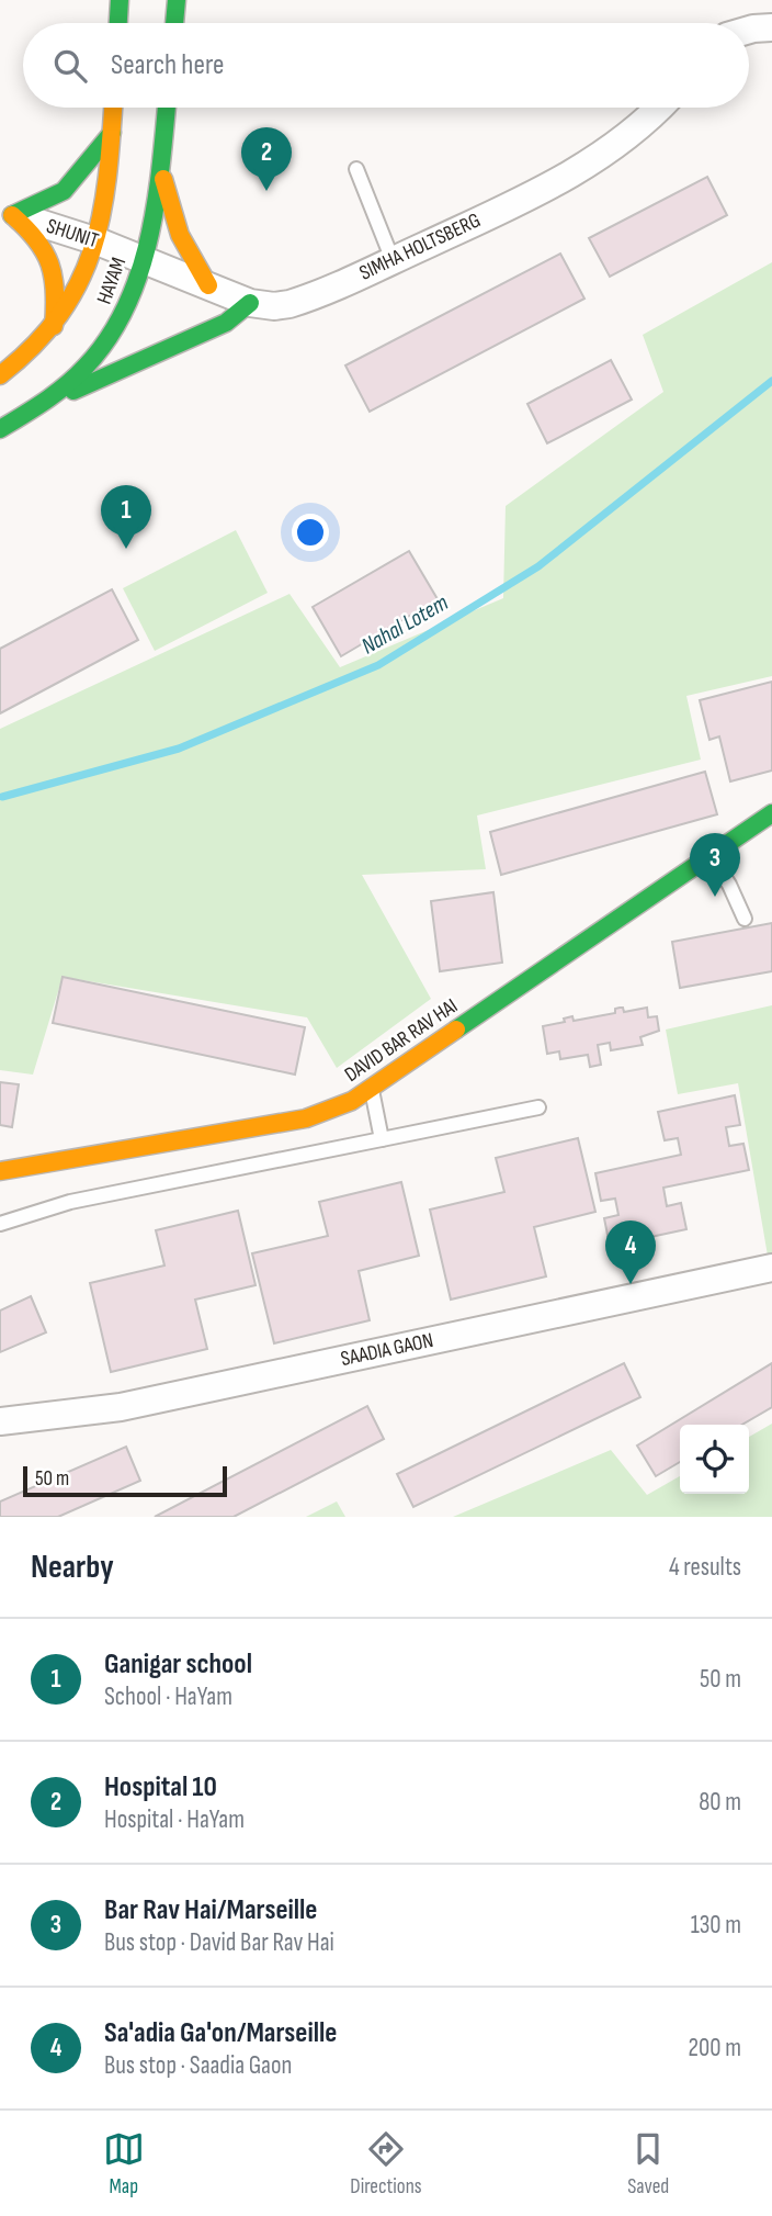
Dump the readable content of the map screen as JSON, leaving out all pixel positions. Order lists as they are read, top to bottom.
{
  "streets": {
    "main road": ["HAYAM", "DAVID BAR RAV HAI"],
    "street": ["SHUNIT", "SIMHA HOLTSBERG", "SAADIA GAON"]
  },
  "crossings": [
    ["SHUNIT", "SIMHA HOLTSBERG"],
    ["SHUNIT", "HAYAM"],
    ["SIMHA HOLTSBERG", "HAYAM"]
  ],
  "water": ["Nahal Lotem"],
  "scale_bar": "50 m",
  "page": {
    "search": "Search here",
    "pins": [
      "2",
      "1",
      "3",
      "4"
    ],
    "scale": "50 m",
    "heading": ["Nearby", "4 results"],
    "list": [
      {
        "mark": "1",
        "name": "Ganigar school",
        "note": "School · HaYam",
        "value": "50 m"
      },
      {
        "mark": "2",
        "name": "Hospital 10",
        "note": "Hospital · HaYam",
        "value": "80 m"
      },
      {
        "mark": "3",
        "name": "Bar Rav Hai/Marseille",
        "note": "Bus stop · David Bar Rav Hai",
        "value": "130 m"
      },
      {
        "mark": "4",
        "name": "Sa'adia Ga'on/Marseille",
        "note": "Bus stop · Saadia Gaon",
        "value": "200 m"
      }
    ],
    "nav": ["Map", "Directions", "Saved"]
  }
}
